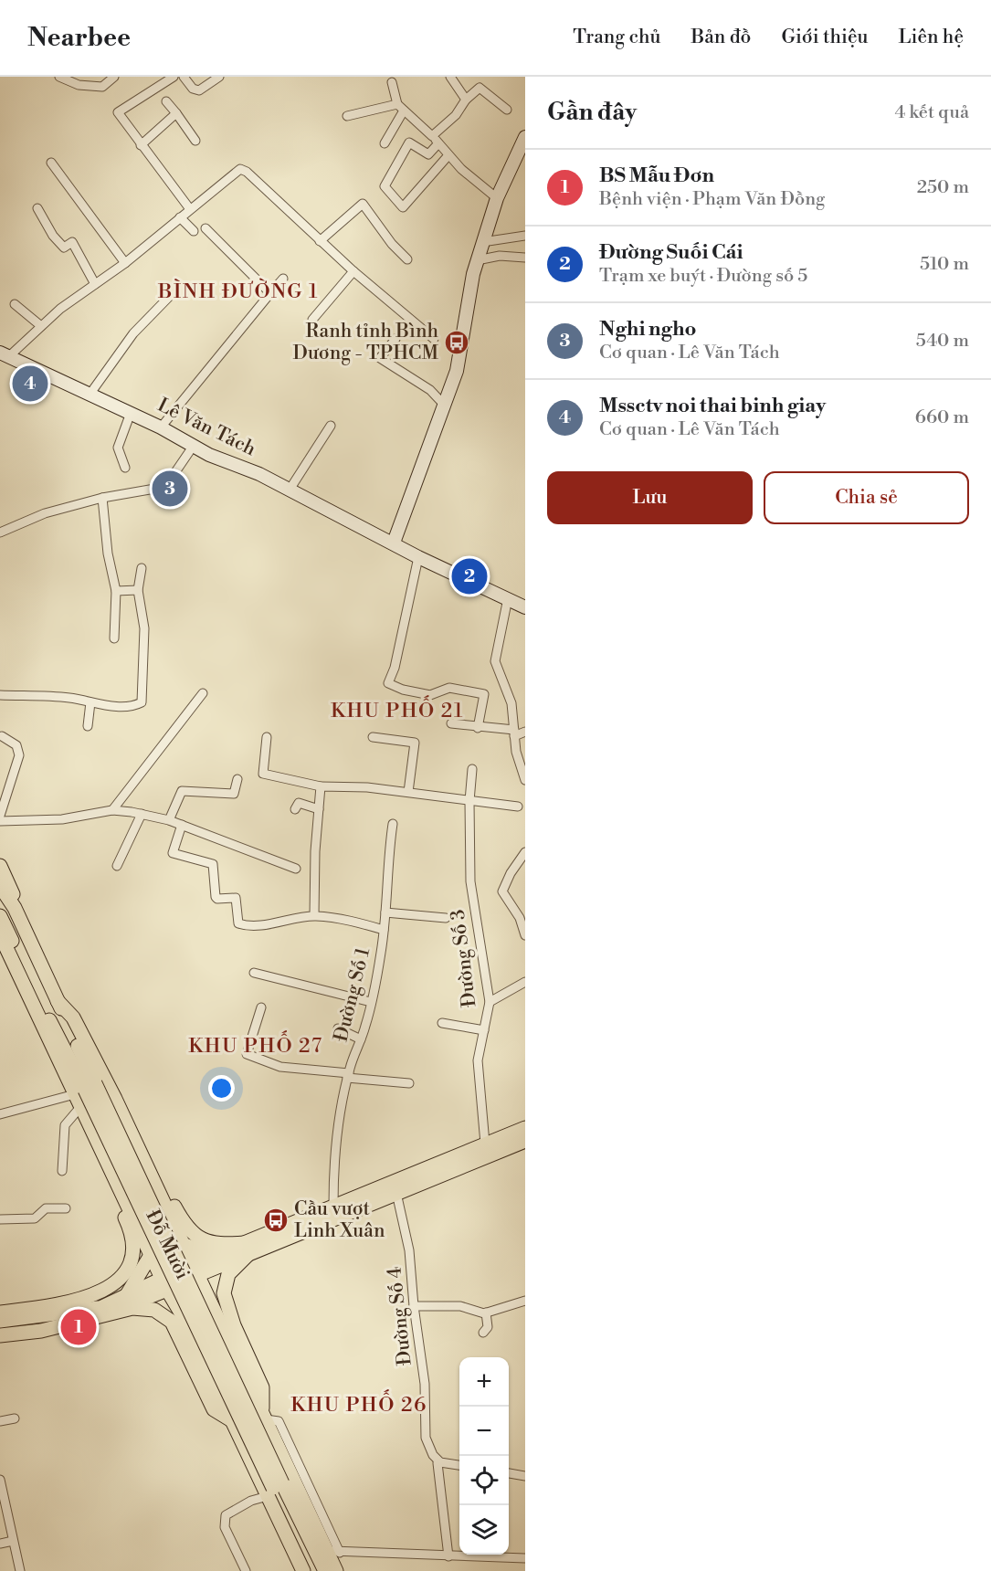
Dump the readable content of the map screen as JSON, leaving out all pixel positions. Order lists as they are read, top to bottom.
{
  "streets": {
    "main road": ["Lê Văn Tách", "Đỗ Mười"],
    "street": ["Đường Số 3", "Đường Số 1", "Đường Số 4"]
  },
  "districts": [
    "BÌNH ĐƯỜNG 1",
    "KHU PHỐ 21",
    "KHU PHỐ 27",
    "KHU PHỐ 26"
  ],
  "places": {
    "bus stop": ["Ranh tỉnh Bình Dương - TPHCM", "Cầu vượt Linh Xuân"]
  },
  "page": {
    "header": "Nearbee",
    "nav": [
      "Trang chủ",
      "Bản đồ",
      "Giới thiệu",
      "Liên hệ"
    ],
    "heading": ["Gần đây", "4 kết quả"],
    "list": [
      {
        "mark": "1",
        "name": "BS Mẫu Đơn",
        "note": "Bệnh viện · Phạm Văn Đồng",
        "value": "250 m"
      },
      {
        "mark": "2",
        "name": "Đường Suối Cái",
        "note": "Trạm xe buýt · Đường số 5",
        "value": "510 m"
      },
      {
        "mark": "3",
        "name": "Nghi ngho",
        "note": "Cơ quan · Lê Văn Tách",
        "value": "540 m"
      },
      {
        "mark": "4",
        "name": "Mssctv noi thai binh giay",
        "note": "Cơ quan · Lê Văn Tách",
        "value": "660 m"
      }
    ],
    "pins": [
      "4",
      "3",
      "2",
      "1"
    ],
    "buttons": ["Lưu", "Chia sẻ"],
    "map_buttons": ["+", "−"]
  }
}
